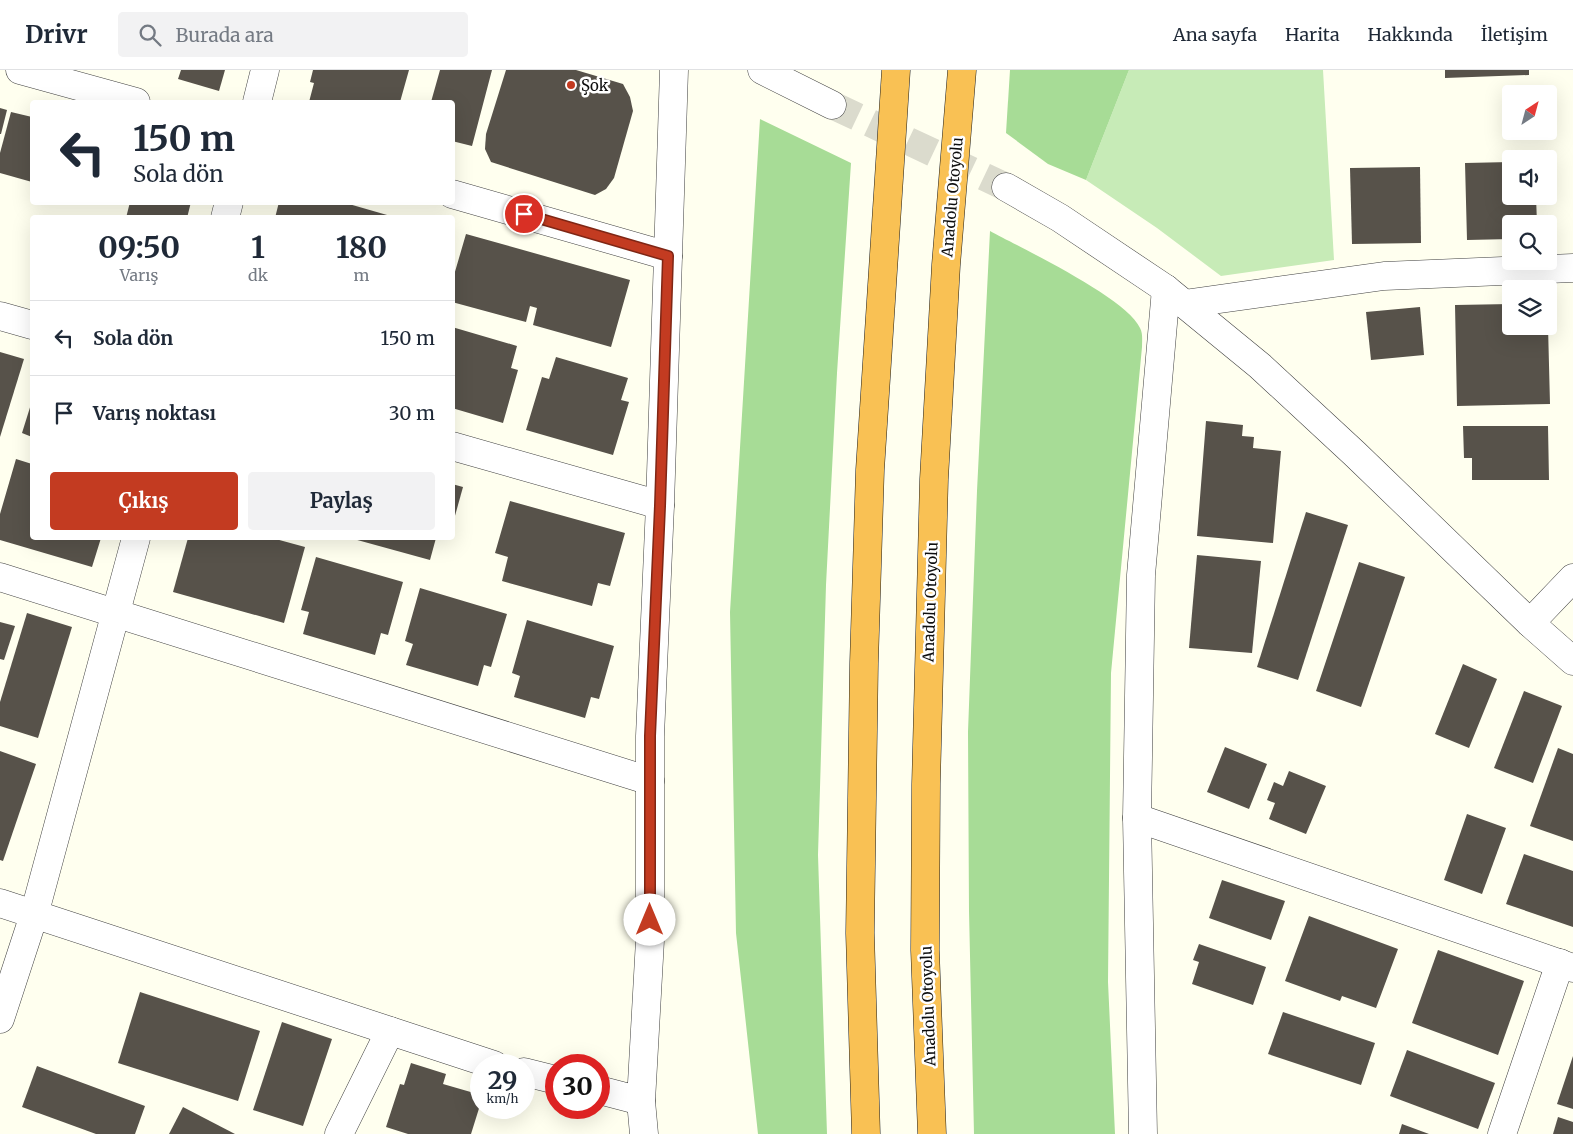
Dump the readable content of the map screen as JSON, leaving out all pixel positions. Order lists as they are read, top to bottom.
{
  "streets": {
    "highway": ["Anadolu Otoyolu"]
  },
  "places": ["Şok"],
  "north": "top right",
  "page": {
    "header": "Drivr",
    "search": "Burada ara",
    "nav": [
      "Ana sayfa",
      "Harita",
      "Hakkında",
      "İletişim"
    ],
    "turn": ["150 m", "Sola dön"],
    "eta": [
      "09:50",
      "Varış",
      "1",
      "dk",
      "180",
      "m"
    ],
    "list": [
      {
        "name": "Sola dön",
        "value": "150 m"
      },
      {
        "name": "Varış noktası",
        "value": "30 m"
      }
    ],
    "buttons": ["Çıkış", "Paylaş"],
    "speed": "29 km/h",
    "limit": "30"
  }
}
